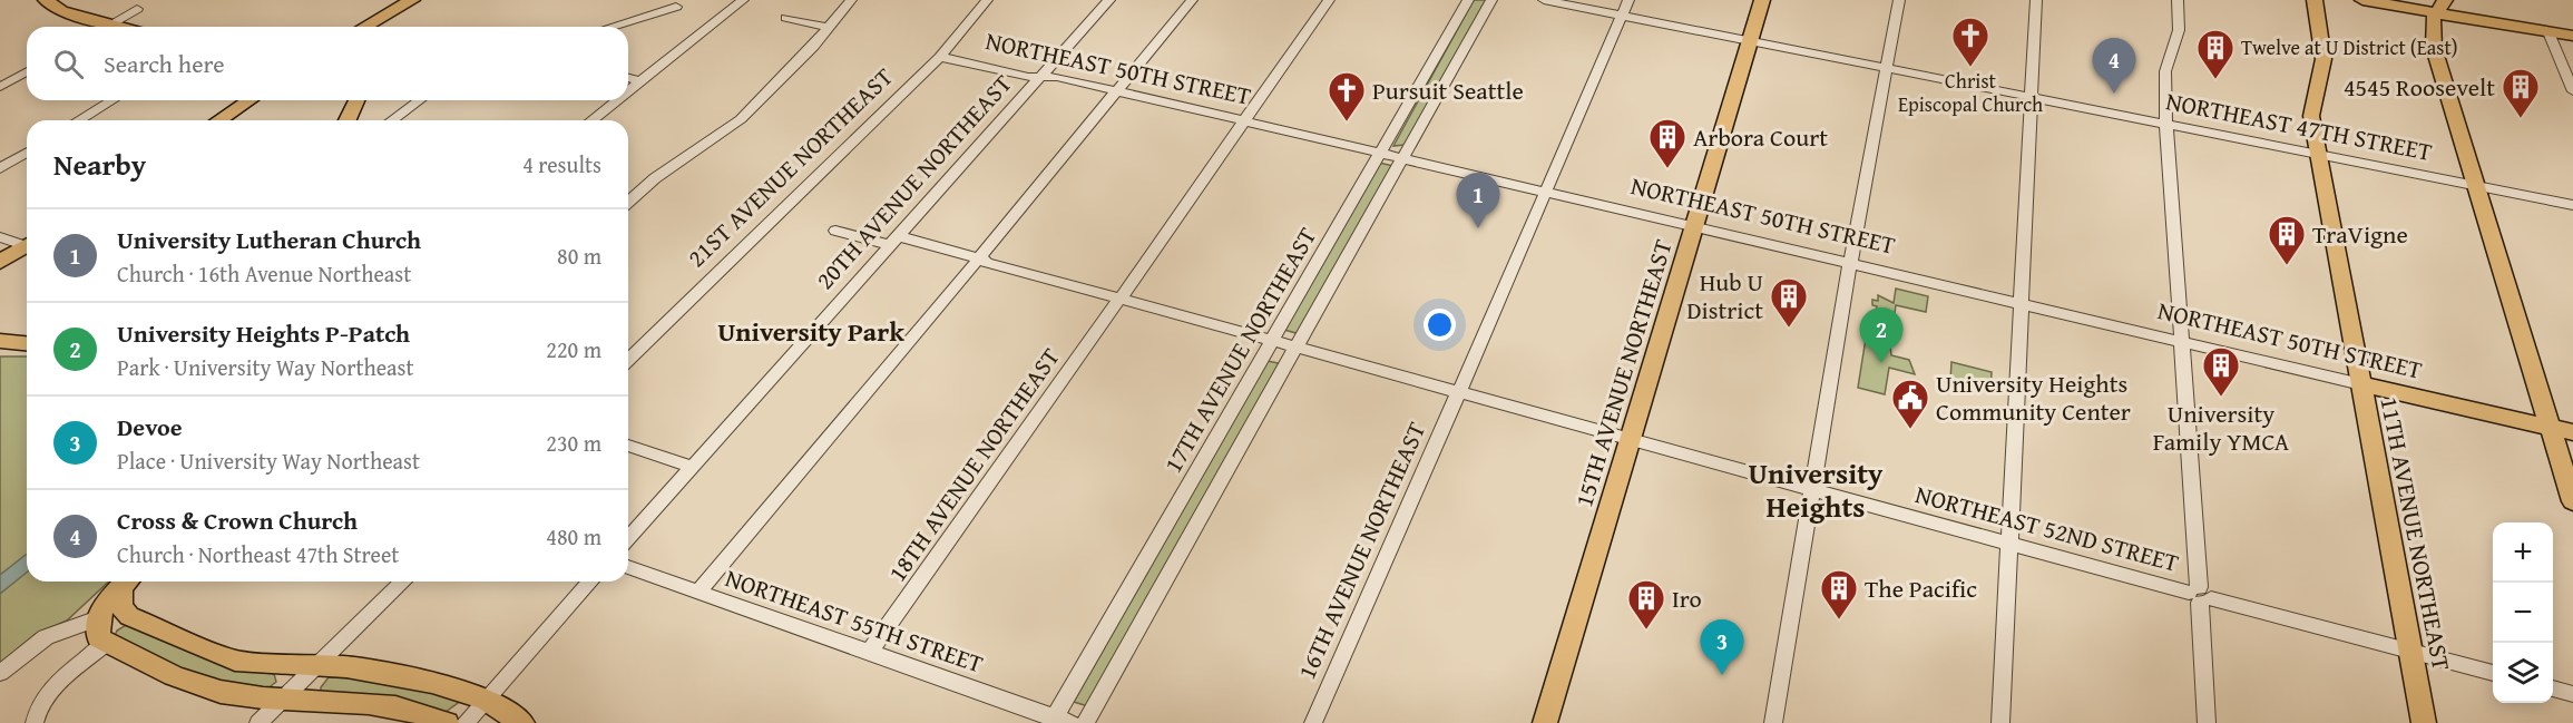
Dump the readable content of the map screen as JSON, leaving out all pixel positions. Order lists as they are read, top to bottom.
{
  "streets": {
    "main road": ["NORTHEAST 50TH STREET", "15TH AVENUE NORTHEAST", "11TH AVENUE NORTHEAST"],
    "street": [
      "NORTHEAST 47TH STREET",
      "21ST AVENUE NORTHEAST",
      "20TH AVENUE NORTHEAST",
      "17TH AVENUE NORTHEAST",
      "18TH AVENUE NORTHEAST",
      "NORTHEAST 52ND STREET",
      "16TH AVENUE NORTHEAST",
      "NORTHEAST 55TH STREET"
    ]
  },
  "crossings": [
    ["NORTHEAST 50TH STREET", "21ST AVENUE NORTHEAST"],
    ["NORTHEAST 50TH STREET", "20TH AVENUE NORTHEAST"],
    ["NORTHEAST 50TH STREET", "17TH AVENUE NORTHEAST"],
    ["NORTHEAST 50TH STREET", "15TH AVENUE NORTHEAST"],
    ["NORTHEAST 50TH STREET", "18TH AVENUE NORTHEAST"],
    ["NORTHEAST 50TH STREET", "11TH AVENUE NORTHEAST"],
    ["NORTHEAST 50TH STREET", "16TH AVENUE NORTHEAST"],
    ["NORTHEAST 47TH STREET", "15TH AVENUE NORTHEAST"],
    ["NORTHEAST 47TH STREET", "11TH AVENUE NORTHEAST"],
    ["NORTHEAST 47TH STREET", "16TH AVENUE NORTHEAST"],
    ["20TH AVENUE NORTHEAST", "NORTHEAST 52ND STREET"],
    ["17TH AVENUE NORTHEAST", "NORTHEAST 52ND STREET"],
    ["17TH AVENUE NORTHEAST", "NORTHEAST 55TH STREET"],
    ["15TH AVENUE NORTHEAST", "NORTHEAST 52ND STREET"],
    ["18TH AVENUE NORTHEAST", "NORTHEAST 52ND STREET"],
    ["18TH AVENUE NORTHEAST", "NORTHEAST 55TH STREET"],
    ["NORTHEAST 52ND STREET", "11TH AVENUE NORTHEAST"],
    ["NORTHEAST 52ND STREET", "16TH AVENUE NORTHEAST"]
  ],
  "districts": ["University Park", "University Heights"],
  "places": {
    "church": ["Christ Episcopal Church", "Pursuit Seattle"],
    "building": [
      "Twelve at U District (East)",
      "4545 Roosevelt",
      "Arbora Court",
      "TraVigne",
      "Hub U District",
      "University Family YMCA",
      "The Pacific",
      "Iro"
    ],
    "public building": ["University Heights Community Center"]
  },
  "page": {
    "search": "Search here",
    "pins": [
      "4",
      "1",
      "2",
      "3"
    ],
    "heading": ["Nearby", "4 results"],
    "list": [
      {
        "mark": "1",
        "name": "University Lutheran Church",
        "note": "Church · 16th Avenue Northeast",
        "value": "80 m"
      },
      {
        "mark": "2",
        "name": "University Heights P-Patch",
        "note": "Park · University Way Northeast",
        "value": "220 m"
      },
      {
        "mark": "3",
        "name": "Devoe",
        "note": "Place · University Way Northeast",
        "value": "230 m"
      },
      {
        "mark": "4",
        "name": "Cross & Crown Church",
        "note": "Church · Northeast 47th Street",
        "value": "480 m"
      }
    ],
    "map_buttons": ["+", "−"]
  }
}
